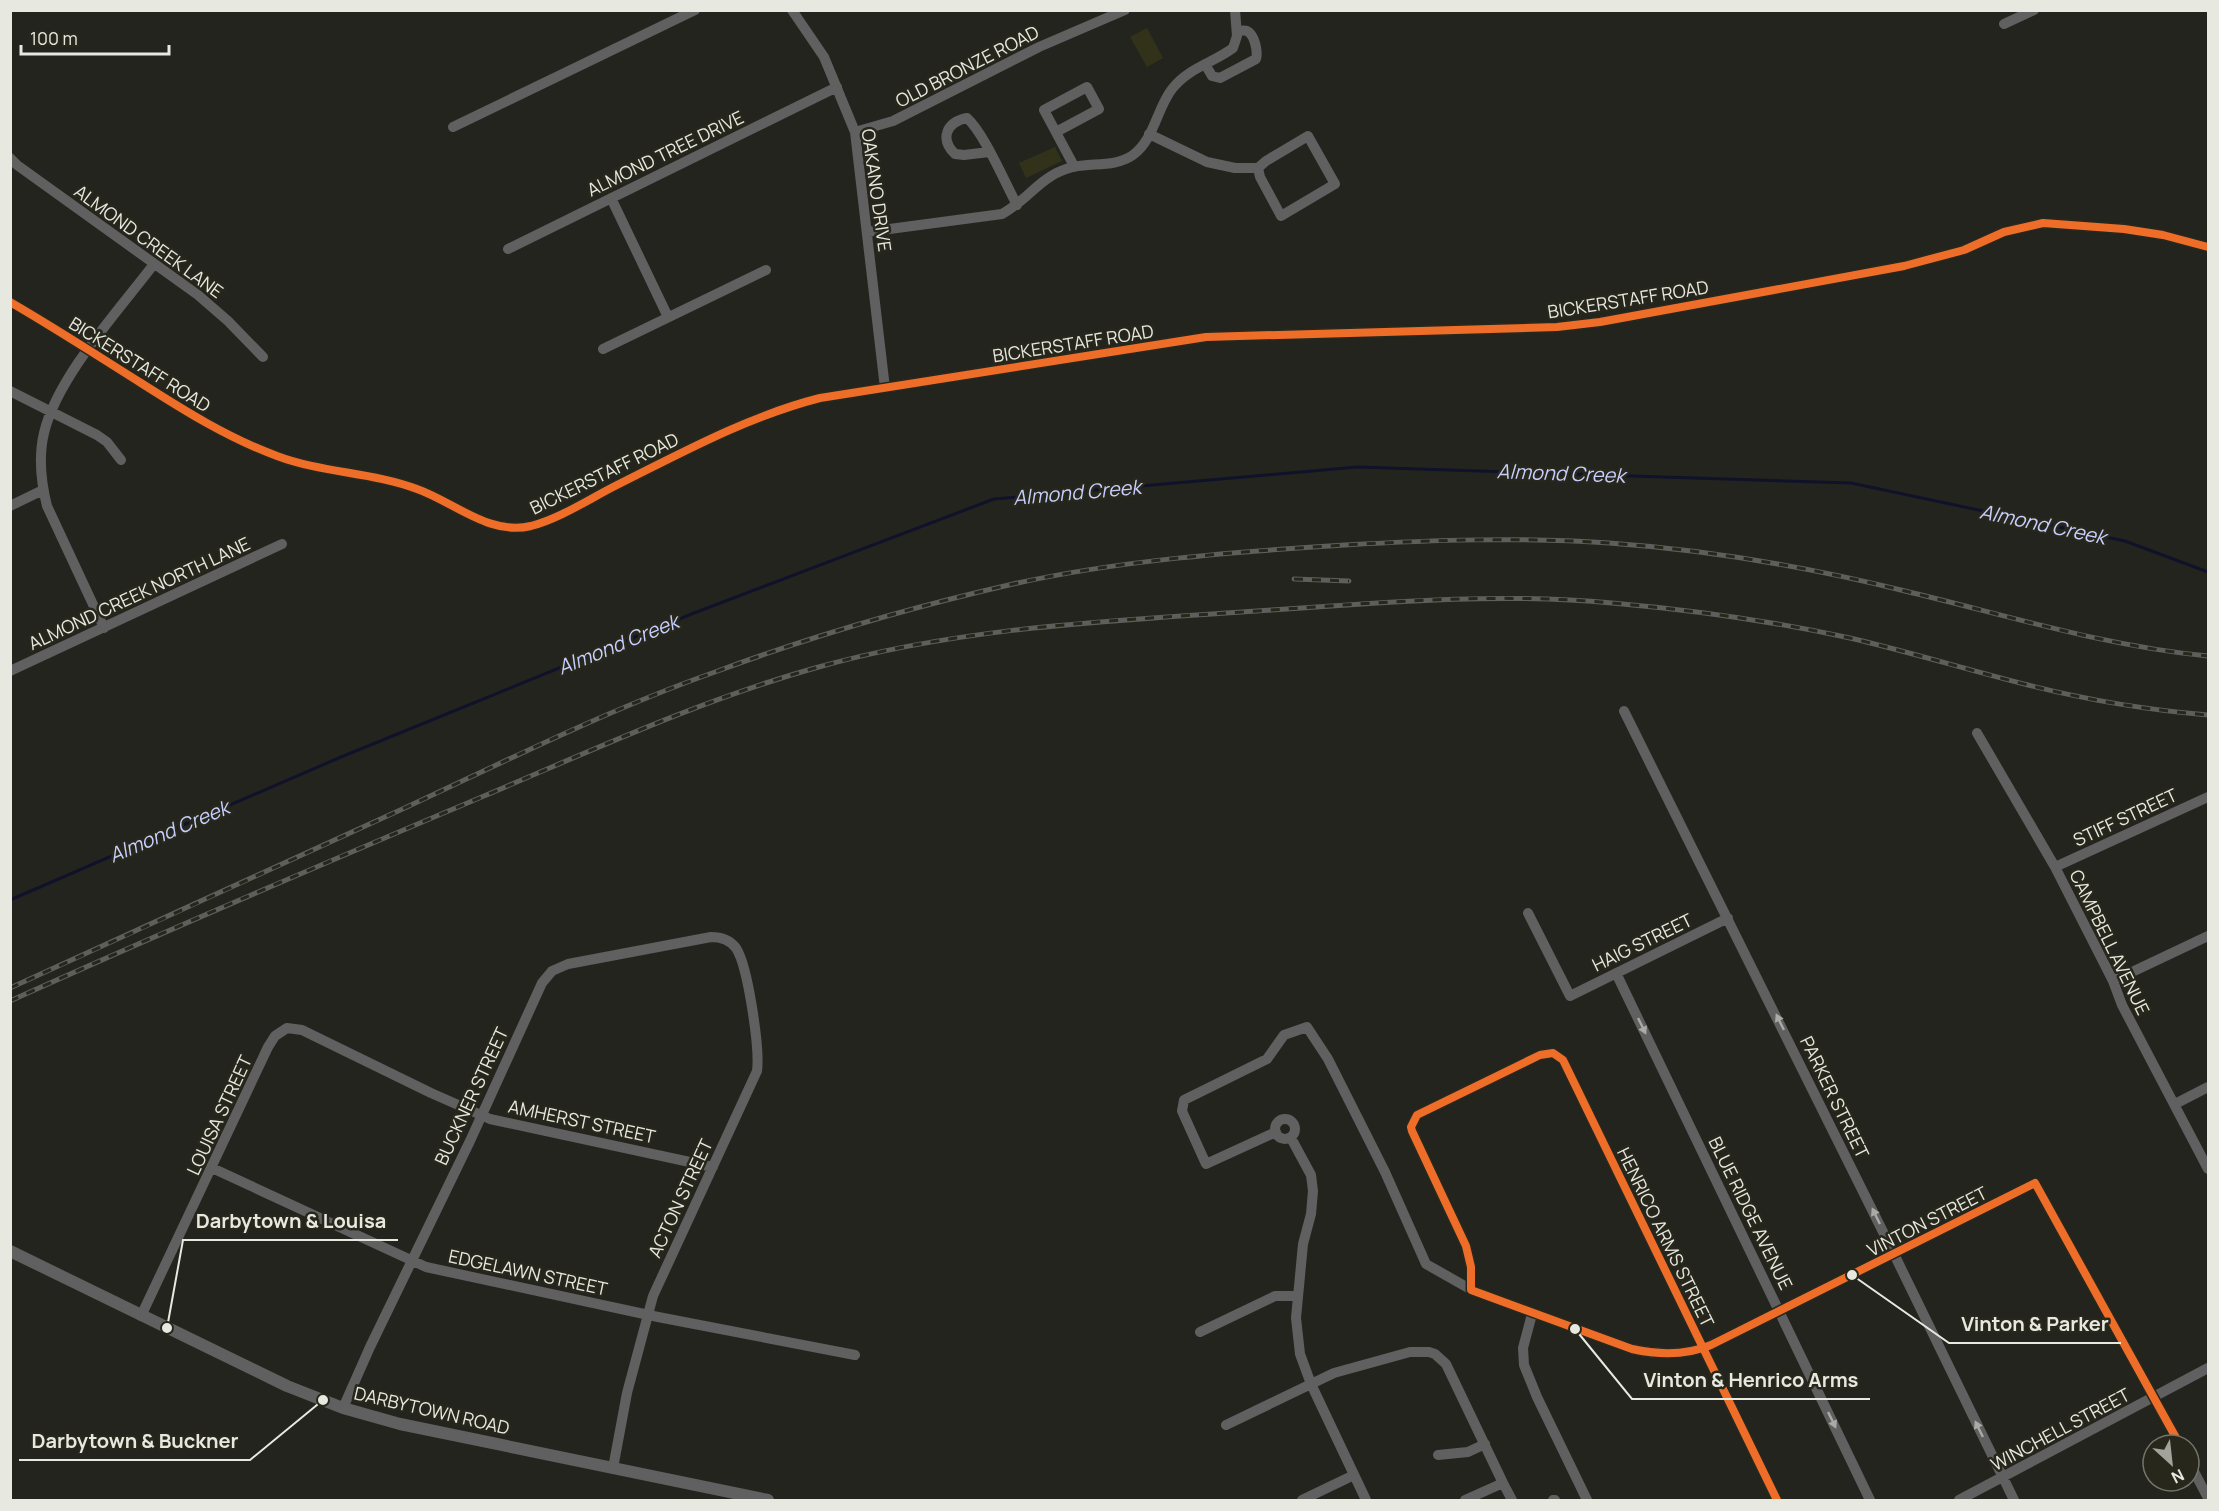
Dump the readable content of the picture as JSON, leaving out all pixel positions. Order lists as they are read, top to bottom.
{
  "streets": {
    "main road": ["DARBYTOWN ROAD"],
    "street": [
      "OLD BRONZE ROAD",
      "ALMOND TREE DRIVE",
      "OAKANO DRIVE",
      "ALMOND CREEK LANE",
      "BICKERSTAFF ROAD",
      "ALMOND CREEK NORTH LANE",
      "STIFF STREET",
      "HAIG STREET",
      "CAMPBELL AVENUE",
      "BUCKNER STREET",
      "PARKER STREET",
      "LOUISA STREET",
      "AMHERST STREET",
      "ACTON STREET",
      "BLUE RIDGE AVENUE",
      "VINTON STREET",
      "HENRICO ARMS STREET",
      "EDGELAWN STREET",
      "WINCHELL STREET"
    ]
  },
  "crossings": [
    ["OLD BRONZE ROAD", "OAKANO DRIVE"],
    ["ALMOND TREE DRIVE", "OAKANO DRIVE"],
    ["OAKANO DRIVE", "BICKERSTAFF ROAD"],
    ["STIFF STREET", "CAMPBELL AVENUE"],
    ["HAIG STREET", "PARKER STREET"],
    ["HAIG STREET", "BLUE RIDGE AVENUE"],
    ["BUCKNER STREET", "AMHERST STREET"],
    ["BUCKNER STREET", "ACTON STREET"],
    ["BUCKNER STREET", "EDGELAWN STREET"],
    ["BUCKNER STREET", "DARBYTOWN ROAD"],
    ["PARKER STREET", "VINTON STREET"],
    ["PARKER STREET", "WINCHELL STREET"],
    ["LOUISA STREET", "AMHERST STREET"],
    ["LOUISA STREET", "EDGELAWN STREET"],
    ["LOUISA STREET", "DARBYTOWN ROAD"],
    ["AMHERST STREET", "ACTON STREET"],
    ["ACTON STREET", "EDGELAWN STREET"],
    ["ACTON STREET", "DARBYTOWN ROAD"],
    ["BLUE RIDGE AVENUE", "VINTON STREET"],
    ["VINTON STREET", "HENRICO ARMS STREET"],
    ["VINTON STREET", "WINCHELL STREET"]
  ],
  "one_way": ["PARKER STREET", "BLUE RIDGE AVENUE"],
  "water": ["Almond Creek"],
  "places": [
    "Vinton & Parker",
    "Darbytown & Louisa",
    "Vinton & Henrico Arms",
    "Darbytown & Buckner"
  ],
  "scale_bar": "100 m",
  "north": "bottom right"
}
